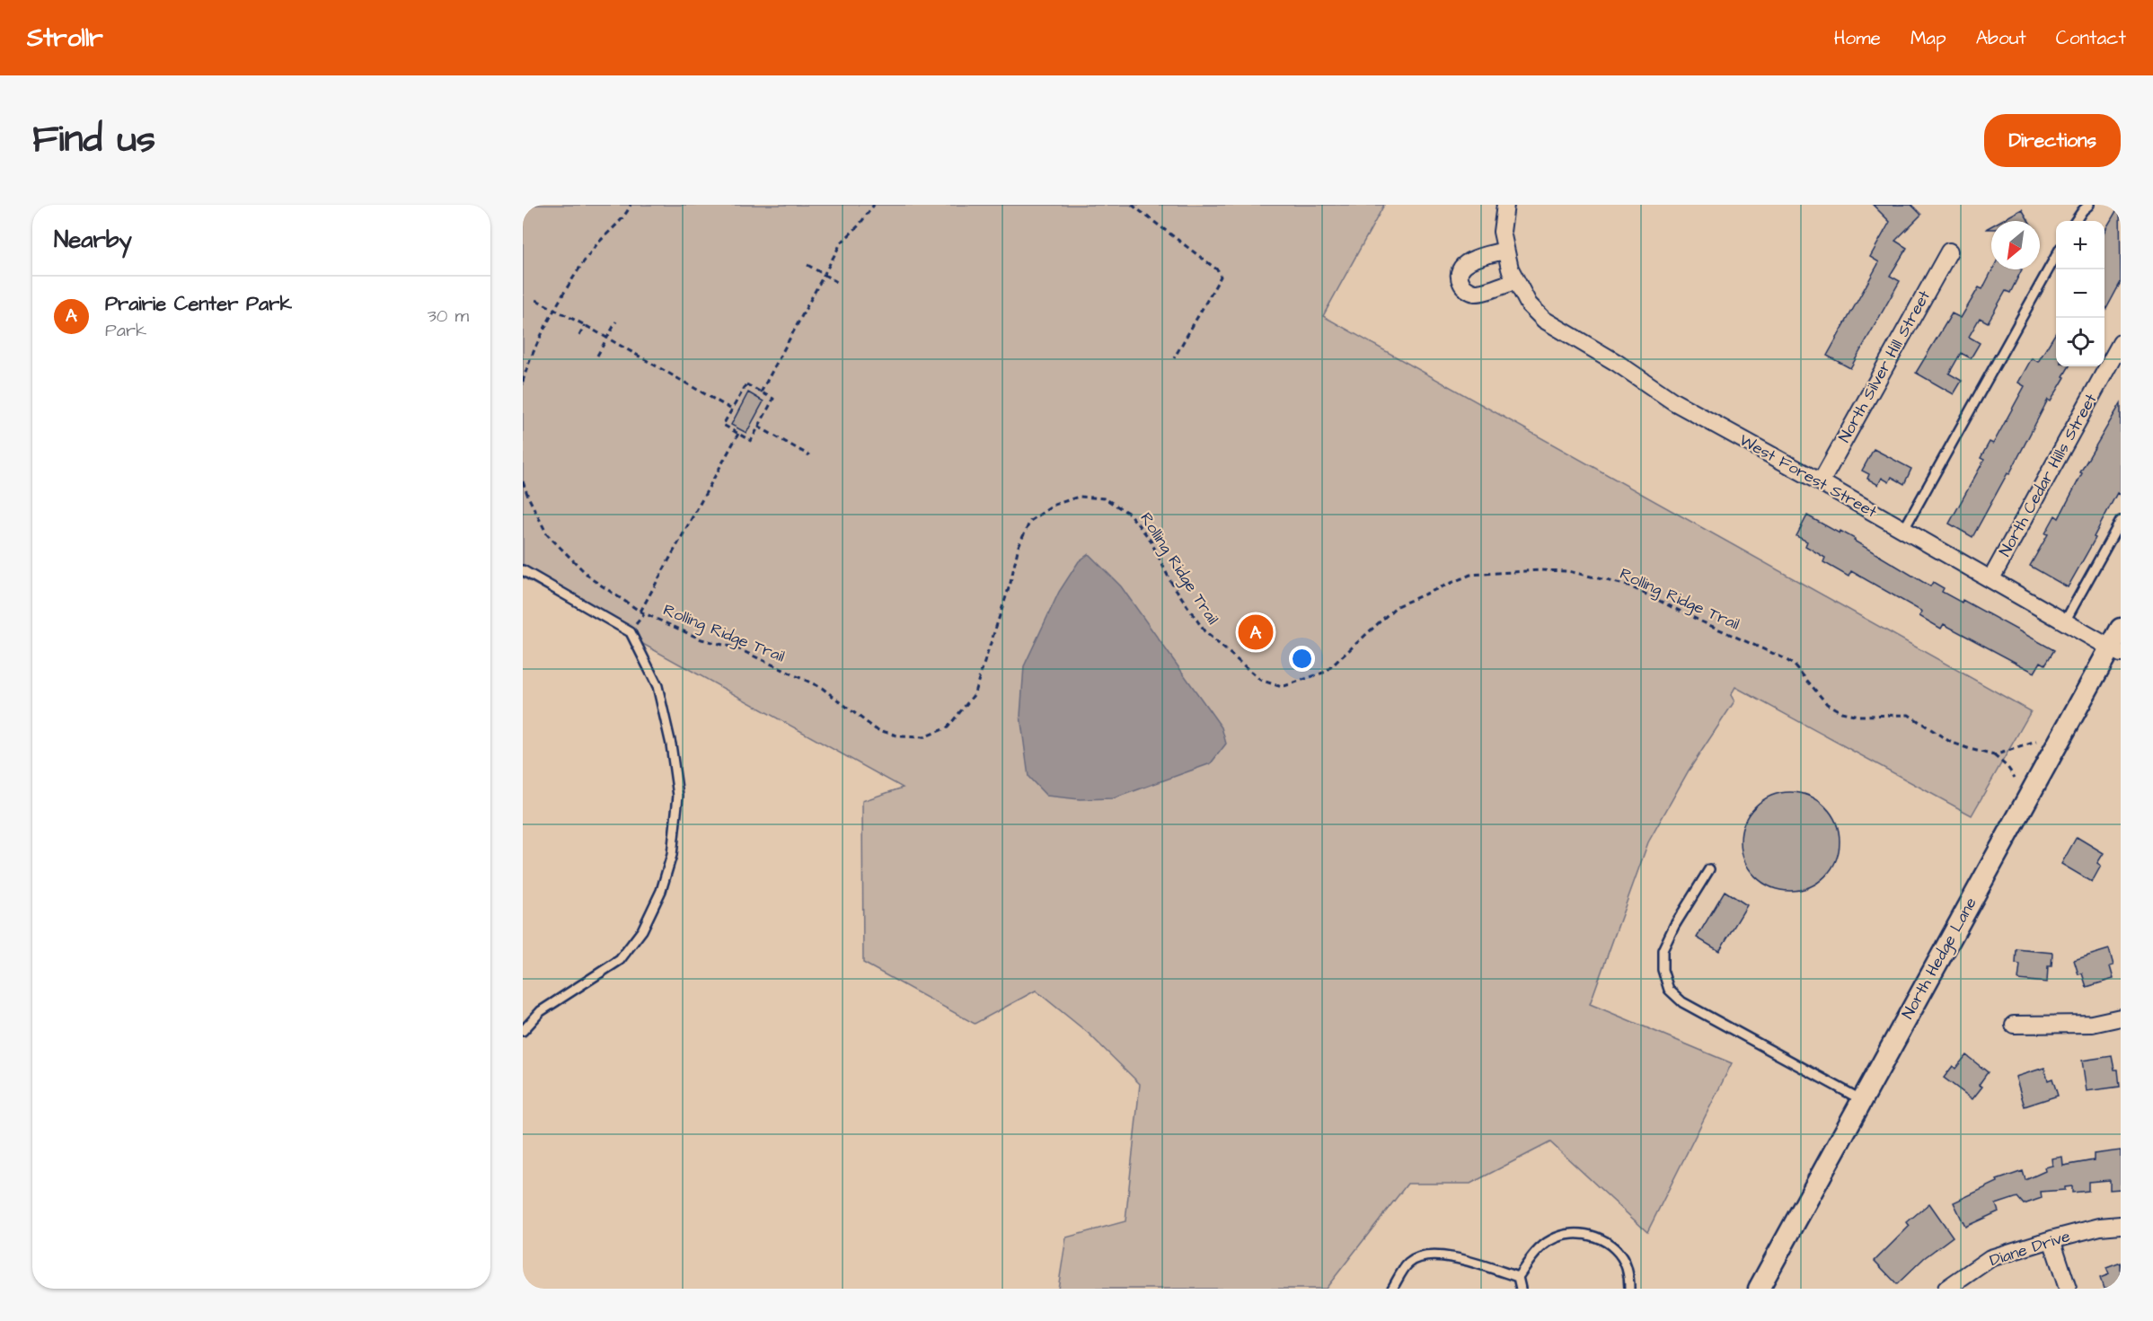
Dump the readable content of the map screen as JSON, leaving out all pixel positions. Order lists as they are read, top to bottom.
{
  "streets": {
    "street": [
      "North Silver Hill Street",
      "North Cedar Hills Street",
      "West Forest Street",
      "North Hedge Lane",
      "Diane Drive"
    ],
    "path": ["Rolling Ridge Trail"]
  },
  "crossings": [
    ["North Silver Hill Street", "West Forest Street"],
    ["North Cedar Hills Street", "West Forest Street"],
    ["West Forest Street", "North Hedge Lane"]
  ],
  "north": "bottom left",
  "page": {
    "header": "Strollr",
    "nav": [
      "Home",
      "Map",
      "About",
      "Contact"
    ],
    "title": "Find us",
    "buttons": "Directions",
    "heading": "Nearby",
    "map_buttons": ["+", "−"],
    "list": [
      {
        "mark": "A",
        "name": "Prairie Center Park",
        "note": "Park",
        "value": "30 m"
      }
    ],
    "pins": "A"
  }
}
